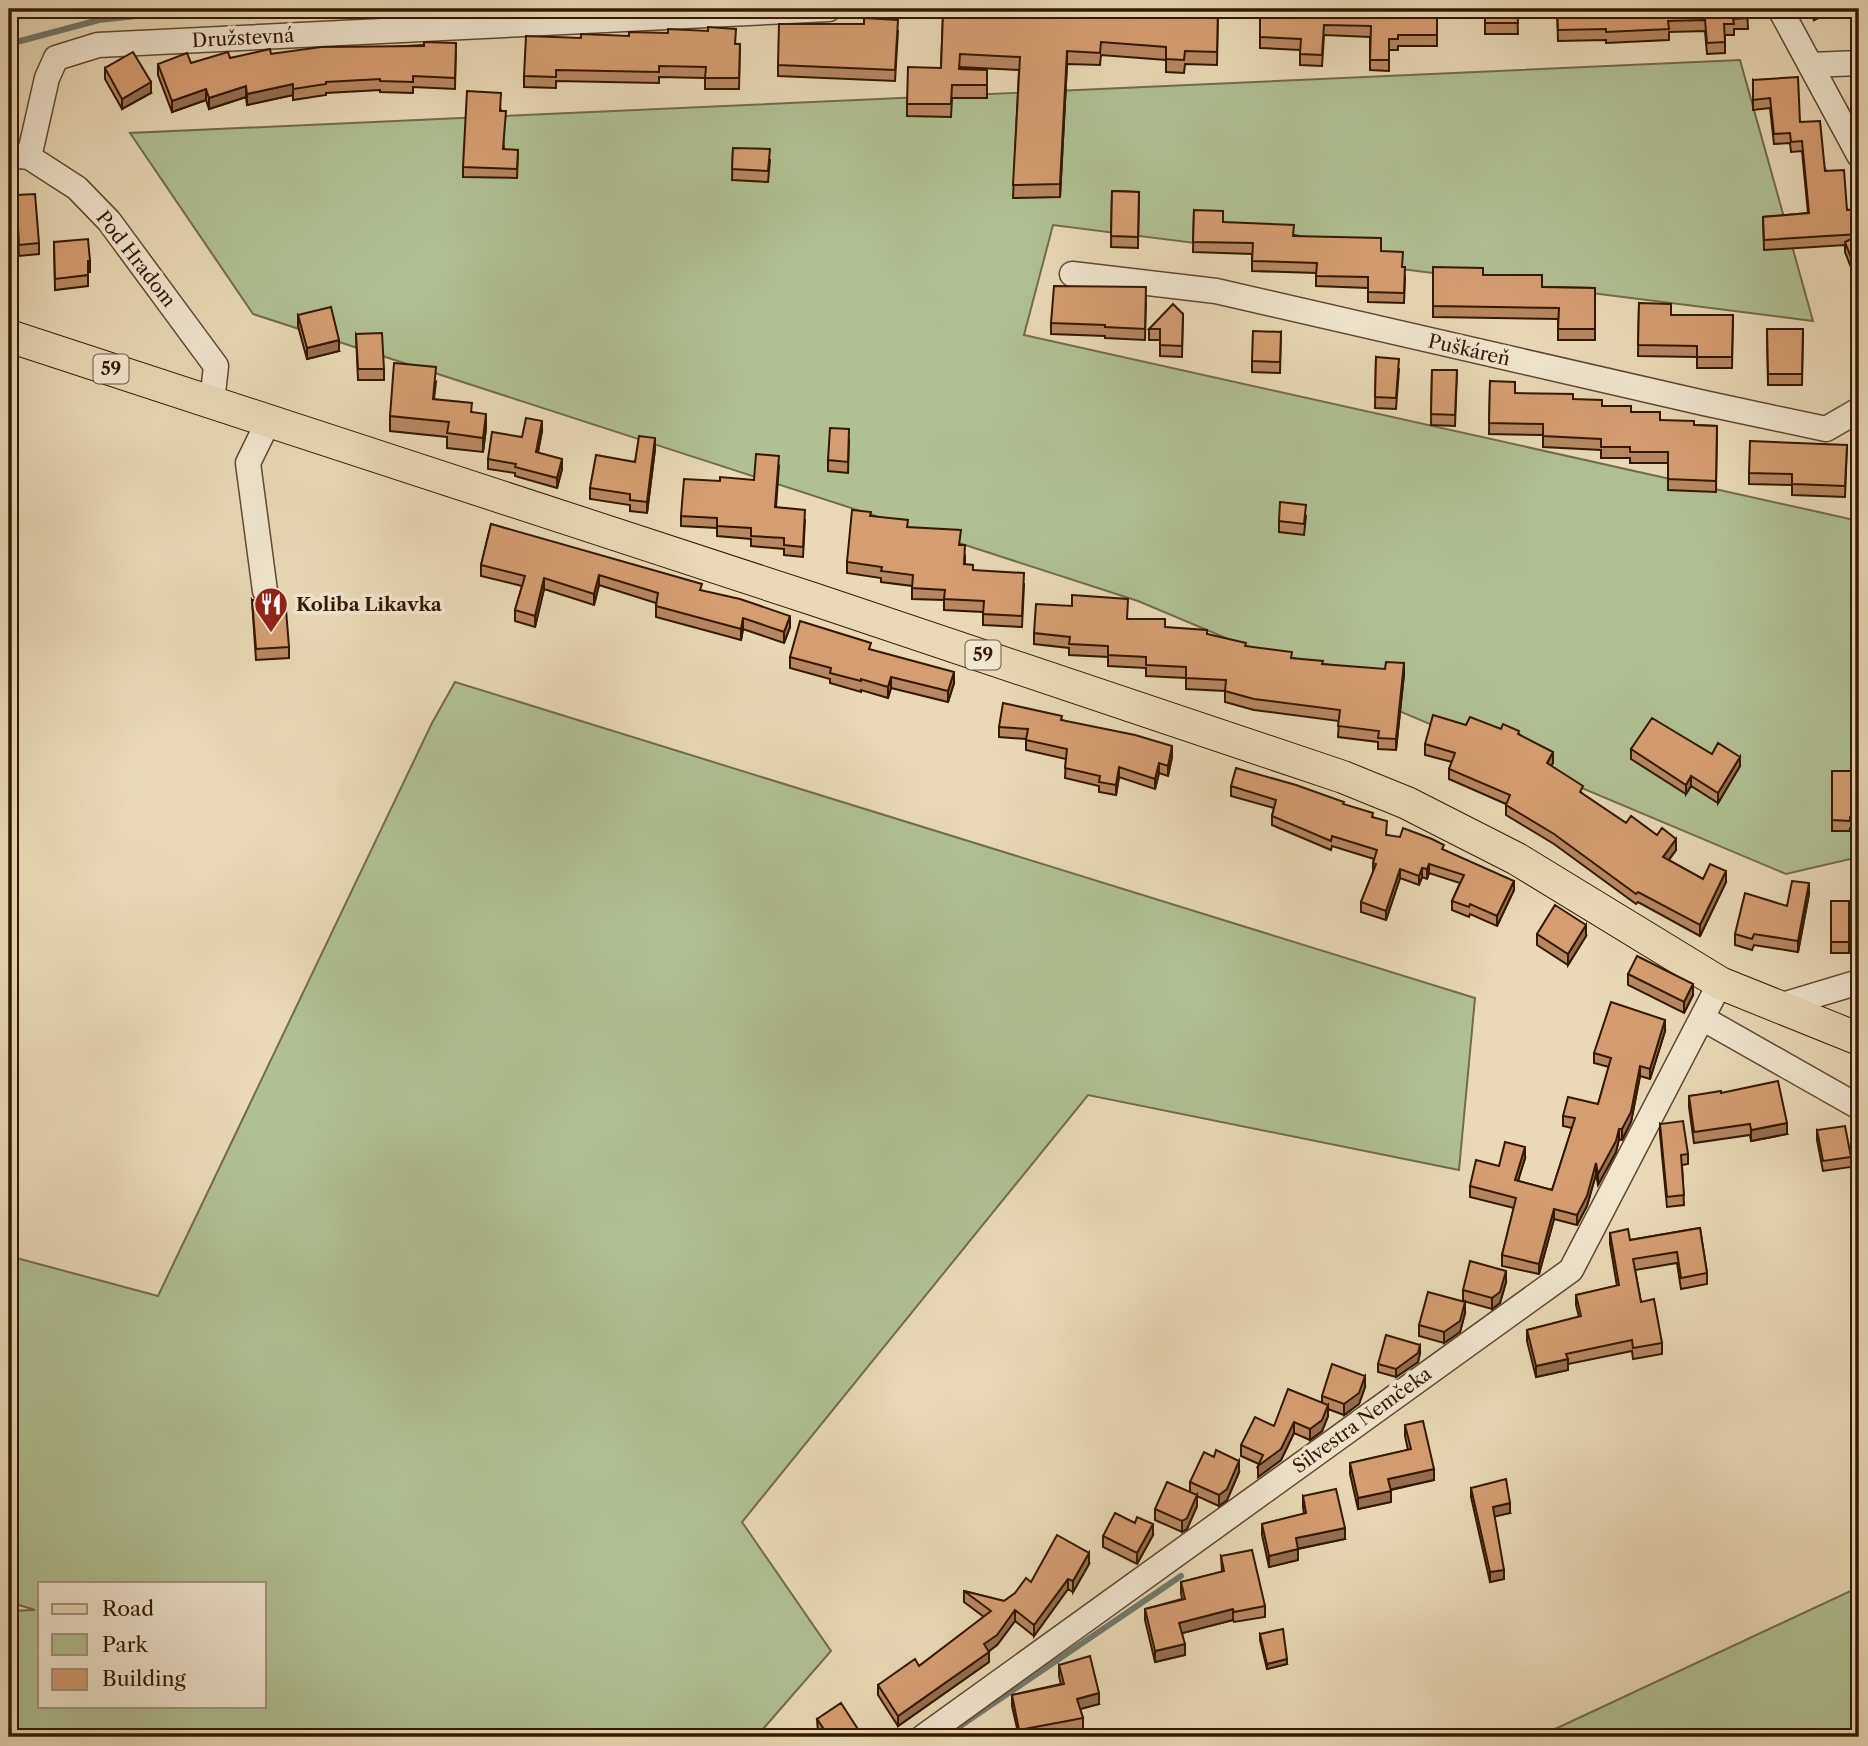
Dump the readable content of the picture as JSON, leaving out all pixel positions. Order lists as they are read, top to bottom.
{
  "streets": {
    "main road": ["59"],
    "street": [
      "Družstevná",
      "Pod Hradom",
      "Puškáreň",
      "Silvestra Nemčeka"
    ]
  },
  "crossings": [
    ["Družstevná", "Pod Hradom"],
    ["Pod Hradom", "59"],
    ["59", "Silvestra Nemčeka"]
  ],
  "places": {
    "restaurant": ["Koliba Likavka"]
  },
  "legend": ["Road", "Park", "Building"]
}
